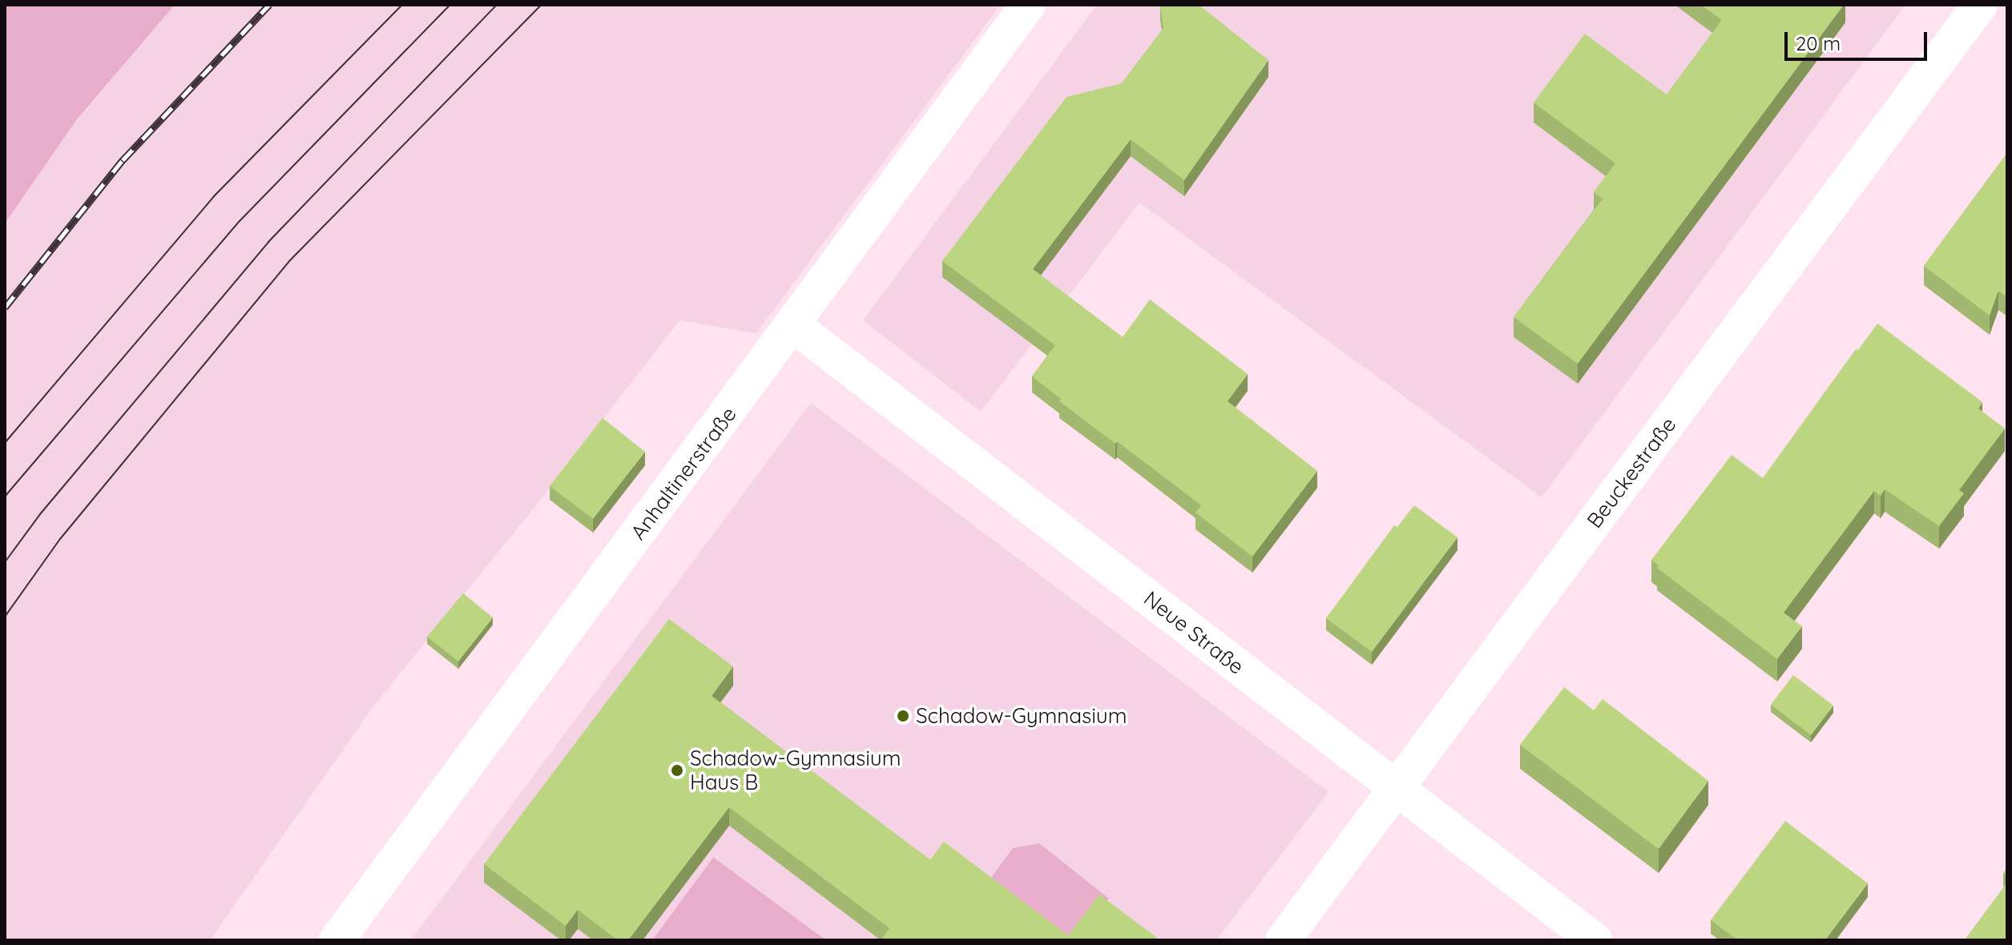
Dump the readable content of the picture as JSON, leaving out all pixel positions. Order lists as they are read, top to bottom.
{
  "streets": {
    "street": ["Beuckestraße", "Anhaltinerstraße", "Neue Straße"]
  },
  "crossings": [
    ["Beuckestraße", "Neue Straße"],
    ["Anhaltinerstraße", "Neue Straße"]
  ],
  "places": ["Schadow-Gymnasium", "Schadow-Gymnasium Haus B"],
  "scale_bar": "20 m"
}
